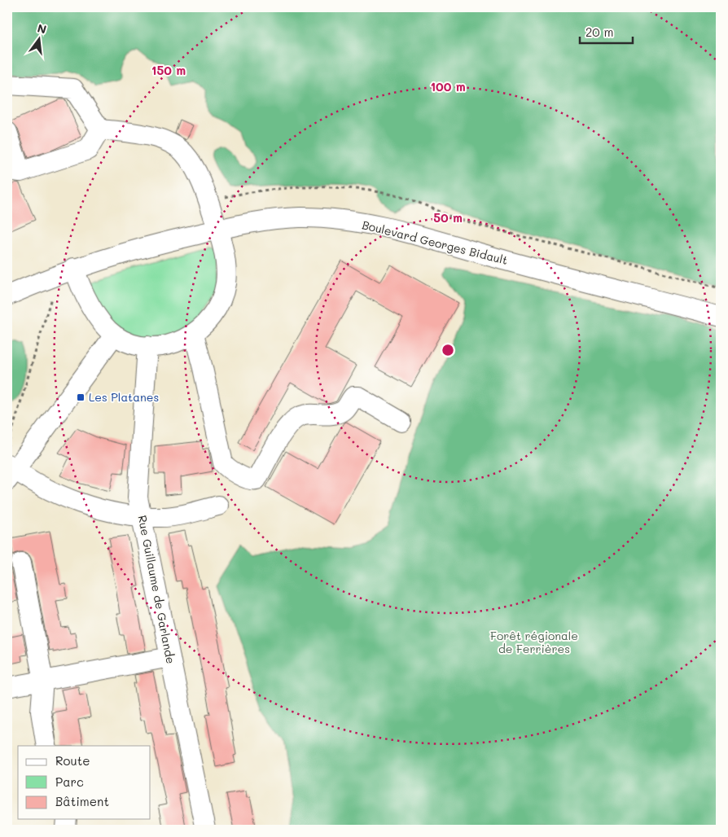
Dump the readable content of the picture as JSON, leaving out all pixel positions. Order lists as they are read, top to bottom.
{
  "streets": {
    "street": ["Boulevard Georges Bidault", "Rue Guillaume de Garlande"]
  },
  "parks": ["Forêt régionale de Ferrières"],
  "places": {
    "transit": ["Les Platanes"]
  },
  "legend": ["Route", "Parc", "Bâtiment"],
  "scale_bar": "20 m",
  "north": "top",
  "rings": ["150 m", "100 m", "50 m"]
}
